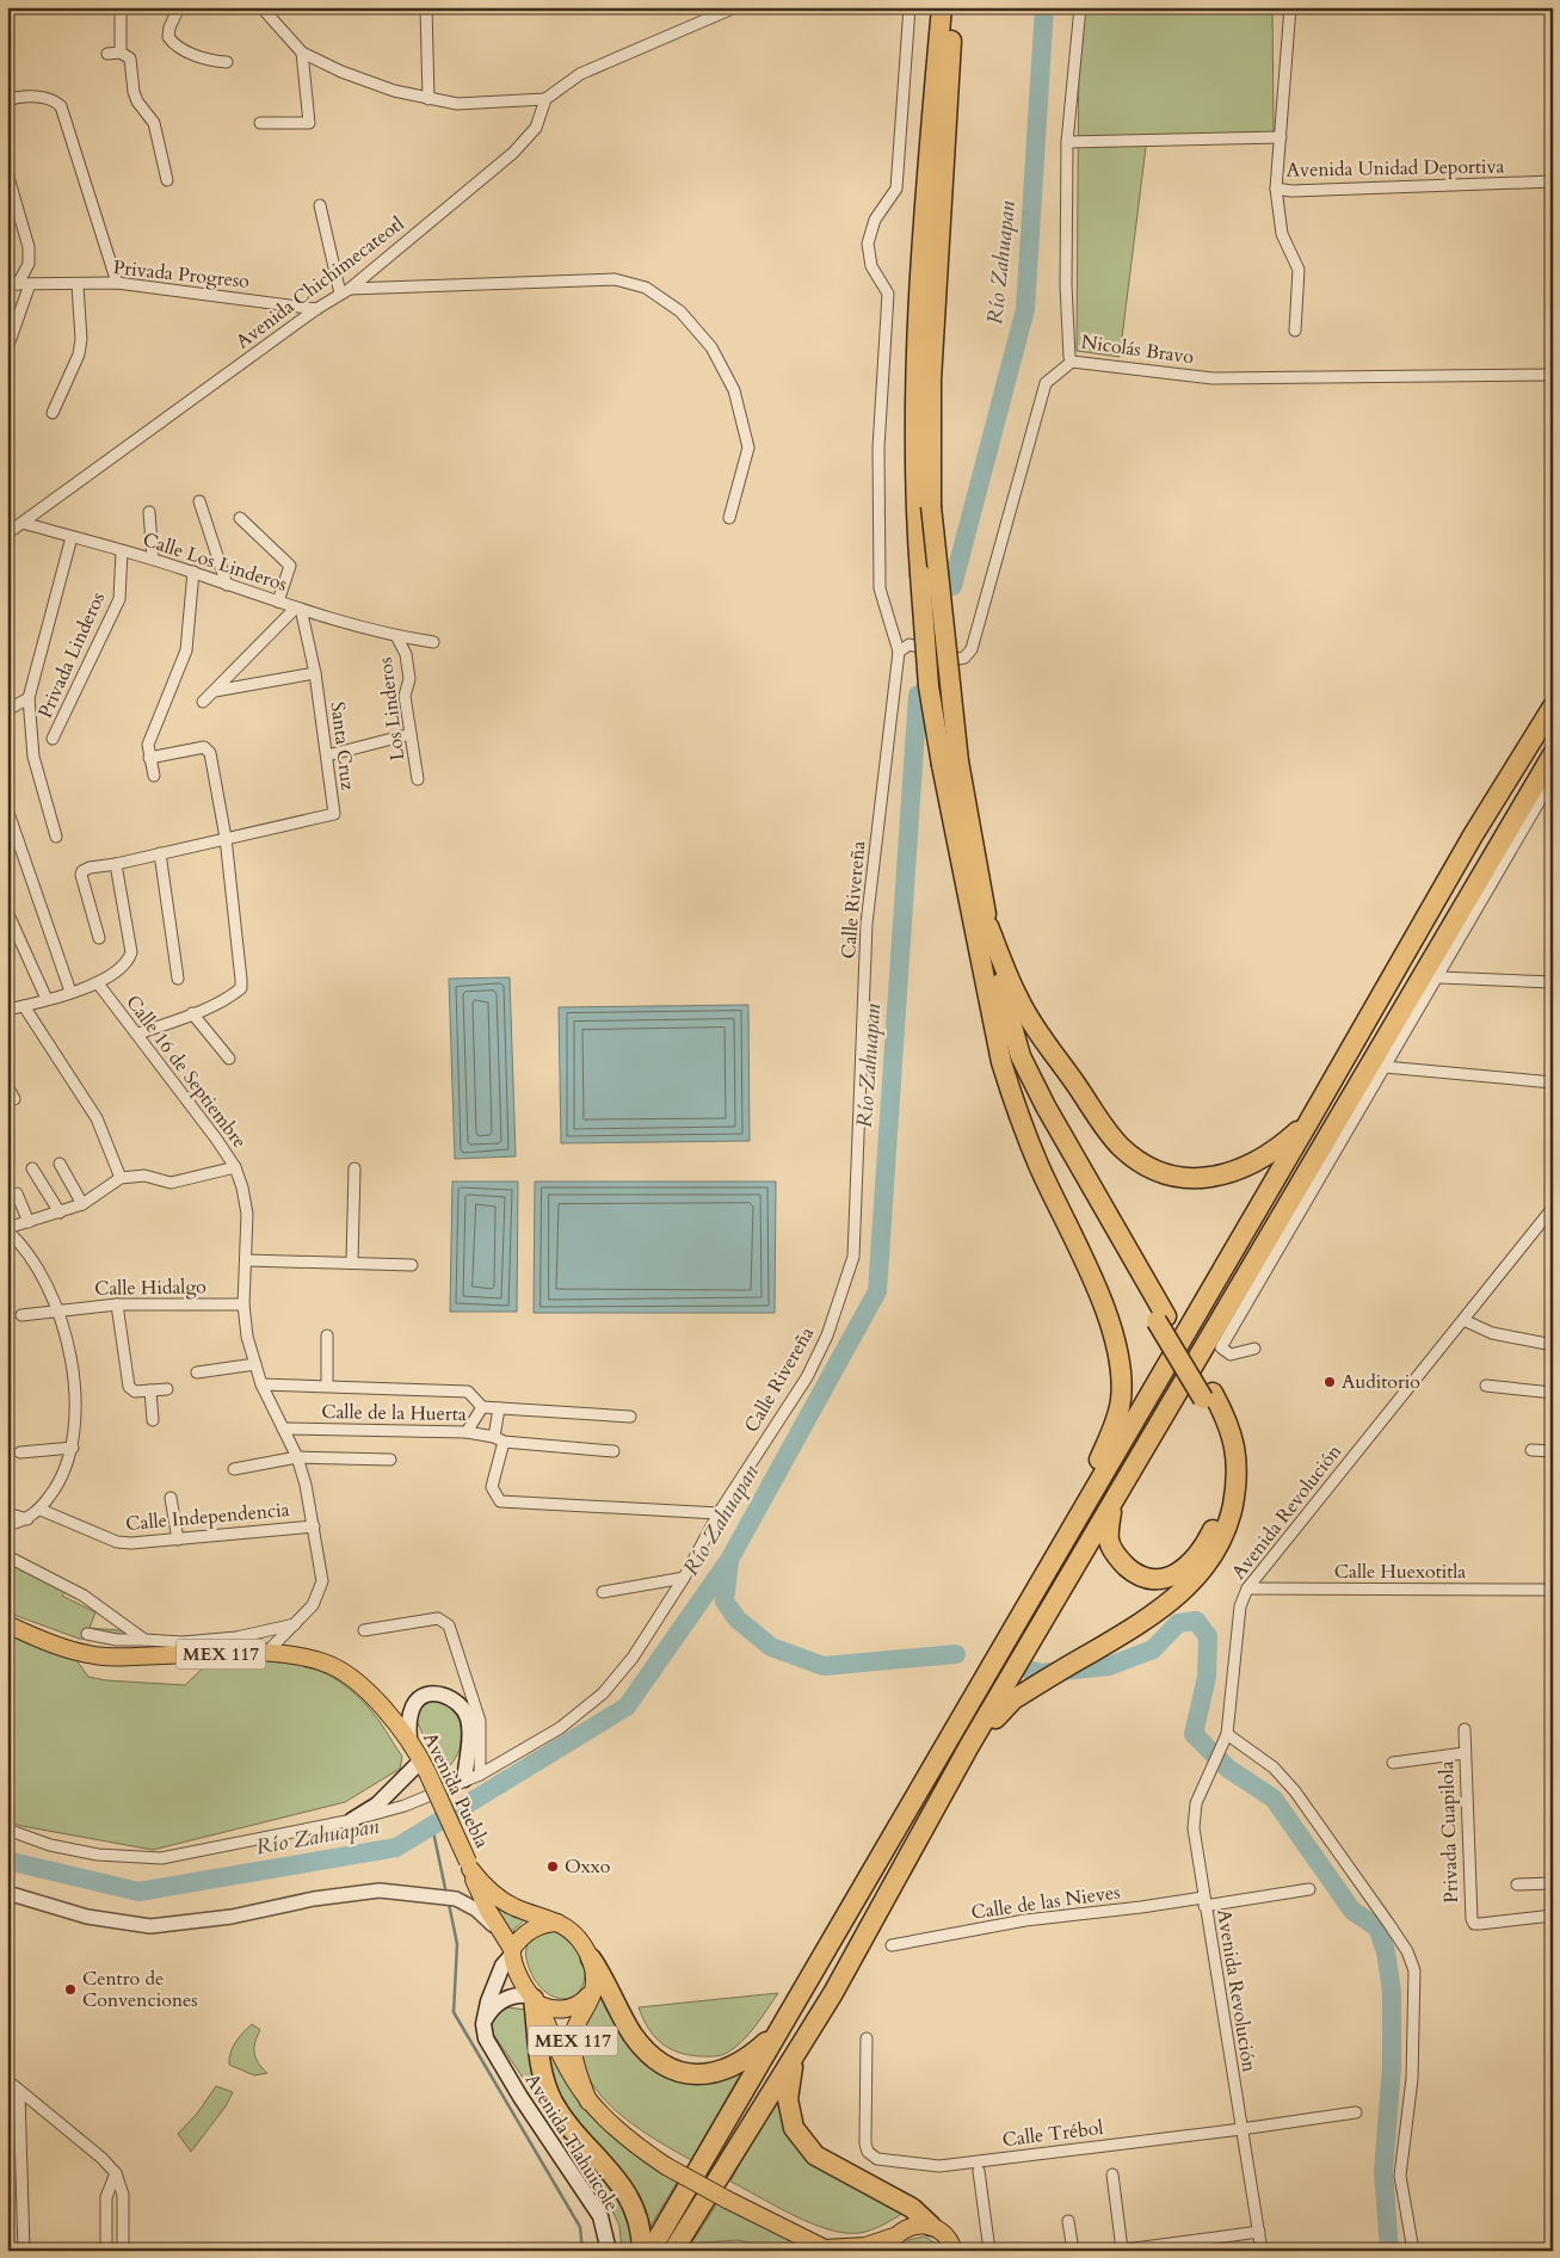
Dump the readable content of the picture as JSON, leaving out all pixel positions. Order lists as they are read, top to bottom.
{
  "streets": {
    "main road": ["MEX 117", "Avenida Puebla", "Avenida Tlahuicole"],
    "street": [
      "Avenida Unidad Deportiva",
      "Privada Progreso",
      "Avenida Chichimecateotl",
      "Nicolás Bravo",
      "Calle Los Linderos",
      "Privada Linderos",
      "Los Linderos",
      "Santa Cruz",
      "Calle Rivereña",
      "Calle 16 de Septiembre",
      "Calle Hidalgo",
      "Calle de la Huerta",
      "Avenida Revolución",
      "Calle Independencia",
      "Calle Huexotitla",
      "Privada Cuapilola",
      "Calle de las Nieves",
      "Calle Trébol"
    ]
  },
  "crossings": [
    ["Privada Progreso", "Avenida Chichimecateotl"],
    ["Avenida Chichimecateotl", "Calle Los Linderos"],
    ["Calle Los Linderos", "Privada Linderos"],
    ["Calle Los Linderos", "Los Linderos"],
    ["Calle Los Linderos", "Santa Cruz"],
    ["Calle 16 de Septiembre", "Calle Hidalgo"],
    ["Calle 16 de Septiembre", "Calle de la Huerta"],
    ["Calle 16 de Septiembre", "Calle Independencia"],
    ["Calle 16 de Septiembre", "Avenida Puebla"],
    ["Avenida Revolución", "Calle Huexotitla"],
    ["Avenida Revolución", "Calle de las Nieves"],
    ["Avenida Revolución", "Calle Trébol"],
    ["MEX 117", "Avenida Puebla"],
    ["MEX 117", "Avenida Tlahuicole"]
  ],
  "water": ["Río Zahuapan"],
  "places": ["Auditorio", "Oxxo", "Centro de Convenciones"]
}
